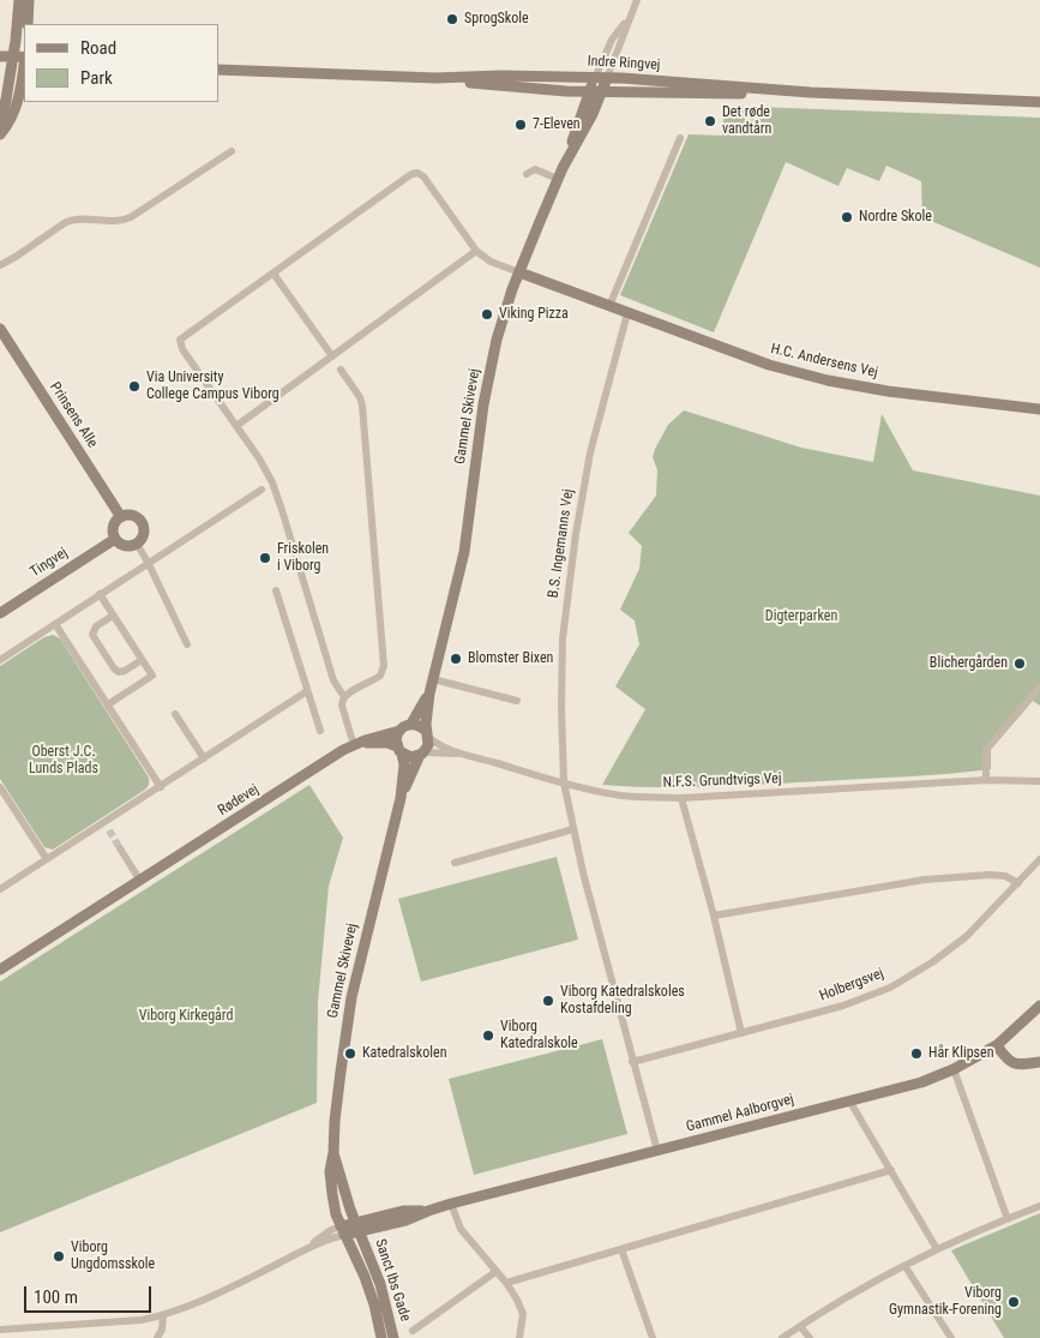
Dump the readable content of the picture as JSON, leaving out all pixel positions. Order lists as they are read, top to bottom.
{
  "streets": {
    "street": [
      "Indre Ringvej",
      "H.C. Andersens Vej",
      "Prinsens Alle",
      "Gammel Skivevej",
      "B.S. Ingemanns Vej",
      "Tingvej",
      "N.F.S. Grundtvigs Vej",
      "Rødevej",
      "Holbergsvej",
      "Gammel Aalborgvej",
      "Sanct Ibs Gade"
    ]
  },
  "crossings": [
    ["Indre Ringvej", "Gammel Skivevej"],
    ["H.C. Andersens Vej", "Gammel Skivevej"],
    ["H.C. Andersens Vej", "B.S. Ingemanns Vej"],
    ["Prinsens Alle", "Tingvej"],
    ["Gammel Skivevej", "N.F.S. Grundtvigs Vej"],
    ["Gammel Skivevej", "Rødevej"],
    ["Gammel Skivevej", "Gammel Aalborgvej"],
    ["Gammel Skivevej", "Sanct Ibs Gade"],
    ["B.S. Ingemanns Vej", "N.F.S. Grundtvigs Vej"],
    ["B.S. Ingemanns Vej", "Holbergsvej"],
    ["B.S. Ingemanns Vej", "Gammel Aalborgvej"],
    ["N.F.S. Grundtvigs Vej", "Rødevej"],
    ["Gammel Aalborgvej", "Sanct Ibs Gade"]
  ],
  "parks": ["Digterparken", "Oberst J.C. Lunds Plads", "Viborg Kirkegård"],
  "places": [
    "SprogSkole",
    "Det røde vandtårn",
    "7-Eleven",
    "Nordre Skole",
    "Viking Pizza",
    "Via University College Campus Viborg",
    "Friskolen i Viborg",
    "Blomster Bixen",
    "Blichergården",
    "Viborg Katedralskoles Kostafdeling",
    "Viborg Katedralskole",
    "Katedralskolen",
    "Hår Klipsen",
    "Viborg Ungdomsskole",
    "Viborg Gymnastik-Forening"
  ],
  "legend": ["Road", "Park"],
  "scale_bar": "100 m"
}
